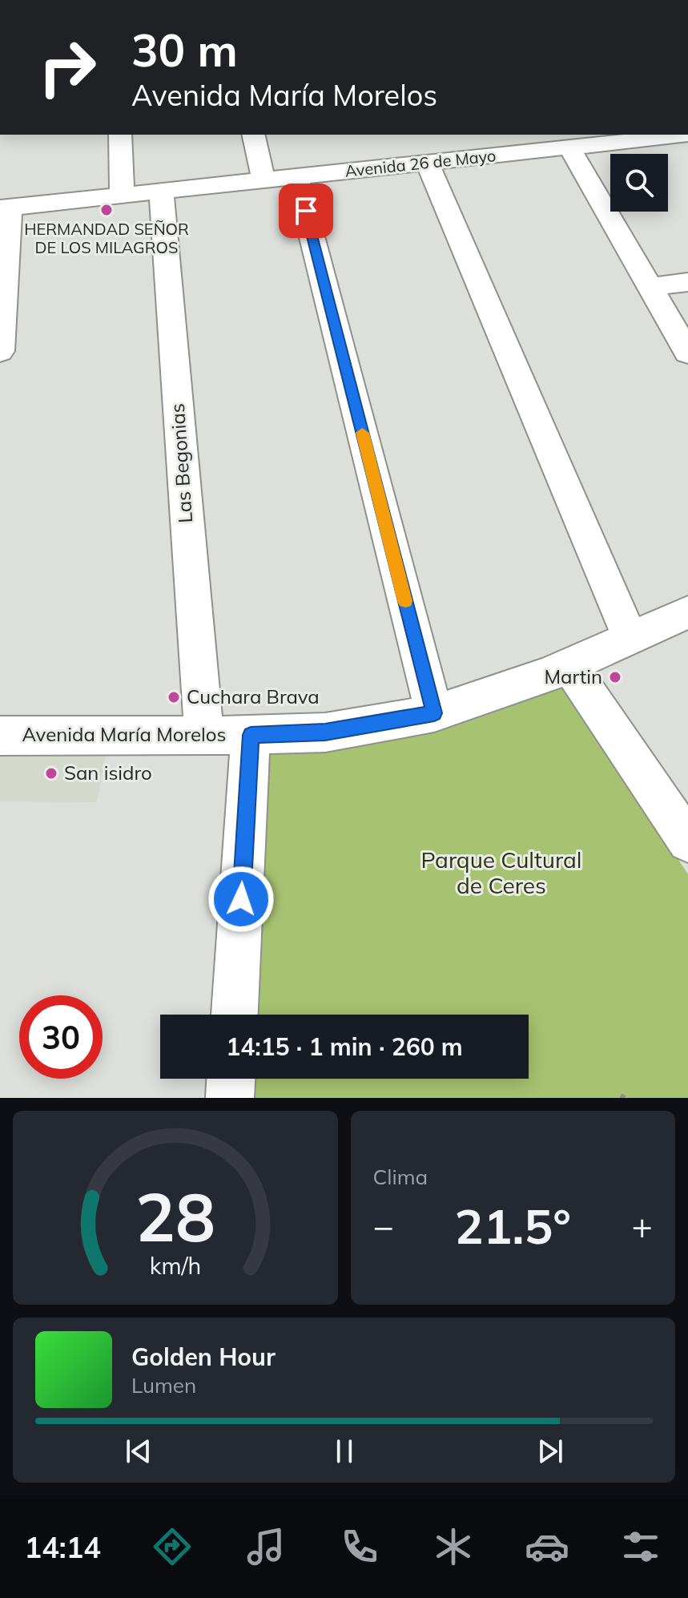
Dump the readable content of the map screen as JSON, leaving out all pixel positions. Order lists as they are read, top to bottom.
{
  "streets": {
    "street": ["Avenida 26 de Mayo", "Las Begonias", "Avenida María Morelos"]
  },
  "crossings": [
    ["Avenida 26 de Mayo", "Las Begonias"],
    ["Las Begonias", "Avenida María Morelos"]
  ],
  "parks": ["Parque Cultural de Ceres"],
  "places": [
    "HERMANDAD SEÑOR DE LOS MILAGROS",
    "Martin",
    "Cuchara Brava",
    "San isidro"
  ],
  "page": {
    "turn": ["30 m", "Avenida María Morelos"],
    "limit": "30",
    "trip": "14:15 · 1 min · 260 m",
    "tile": "Clima",
    "heat": ["−", "21.5°", "+"],
    "song": ["Golden Hour", "Lumen"],
    "tabs": "14:14",
    "gauge": ["28", "km/h"]
  }
}
